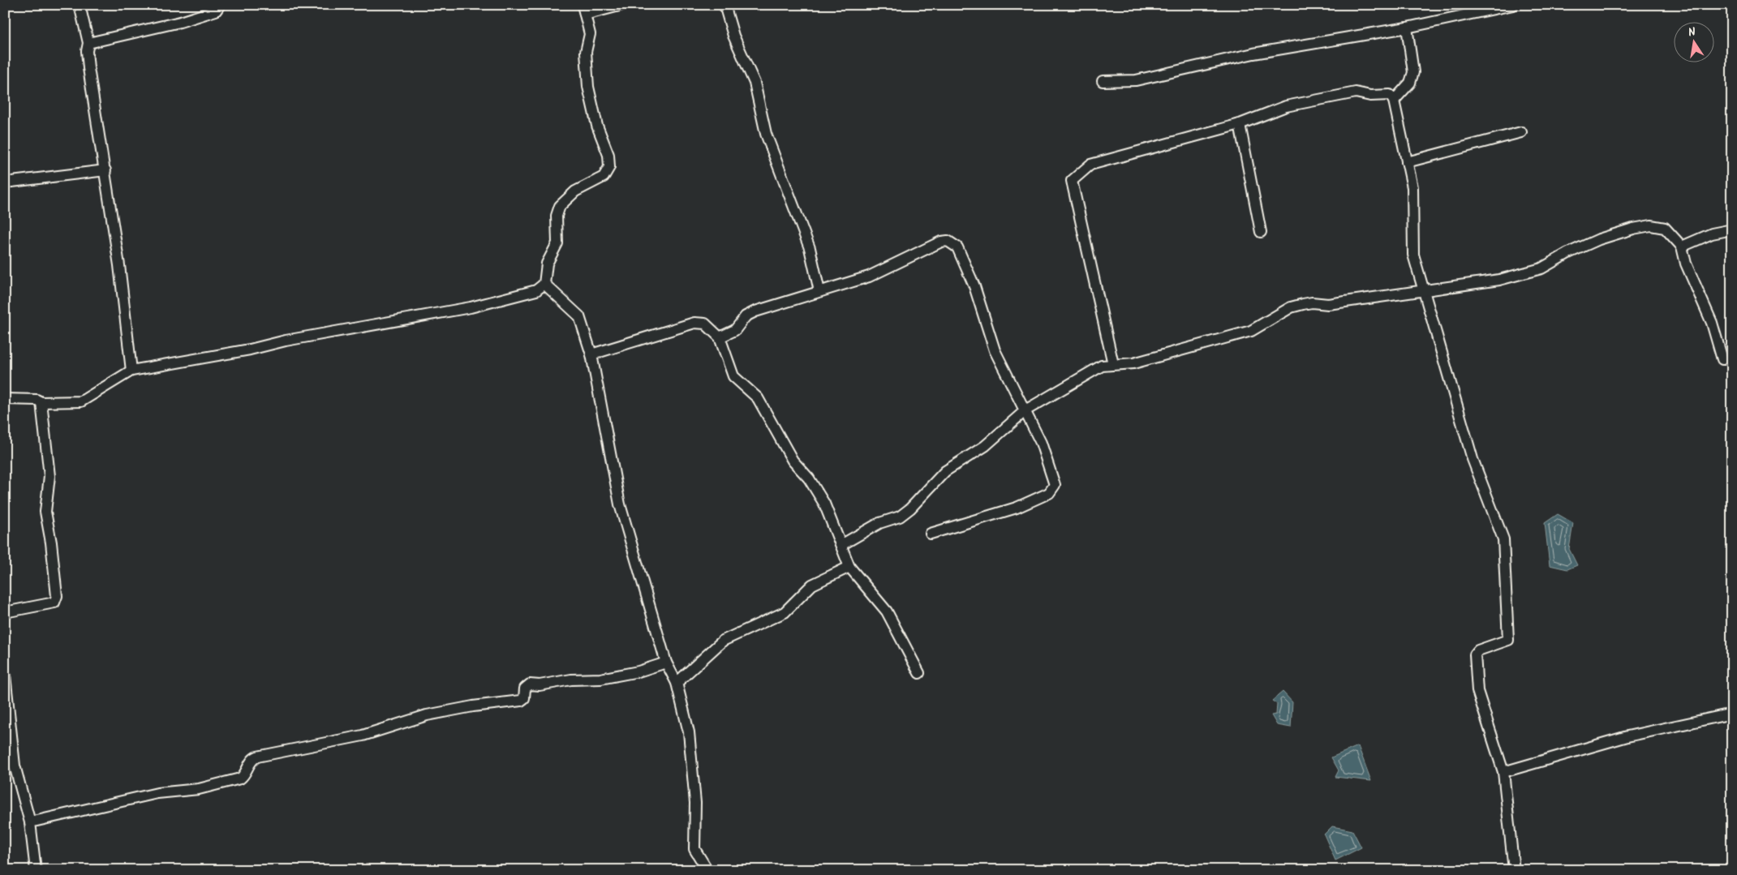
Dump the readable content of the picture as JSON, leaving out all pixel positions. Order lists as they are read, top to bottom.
{
  "north": "top"
}
